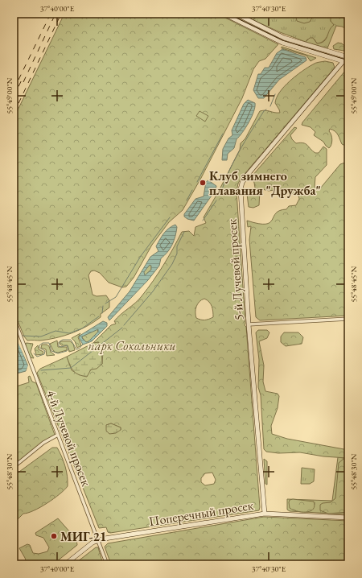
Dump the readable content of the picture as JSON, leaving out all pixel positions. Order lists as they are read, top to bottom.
{
  "streets": {
    "street": ["5-й Лучевой просек", "4-й Лучевой просек", "Поперечный просек"]
  },
  "crossings": [
    ["5-й Лучевой просек", "Поперечный просек"],
    ["4-й Лучевой просек", "Поперечный просек"]
  ],
  "parks": ["парк Сокольники"],
  "places": ["Клуб зимнего плавания \"Дружба\"", "МИГ-21"],
  "coordinates": [
    "37°40'00\"E",
    "37°40'30\"E",
    "55°49'00\"N",
    "55°48'45\"N",
    "55°48'30\"N"
  ]
}
